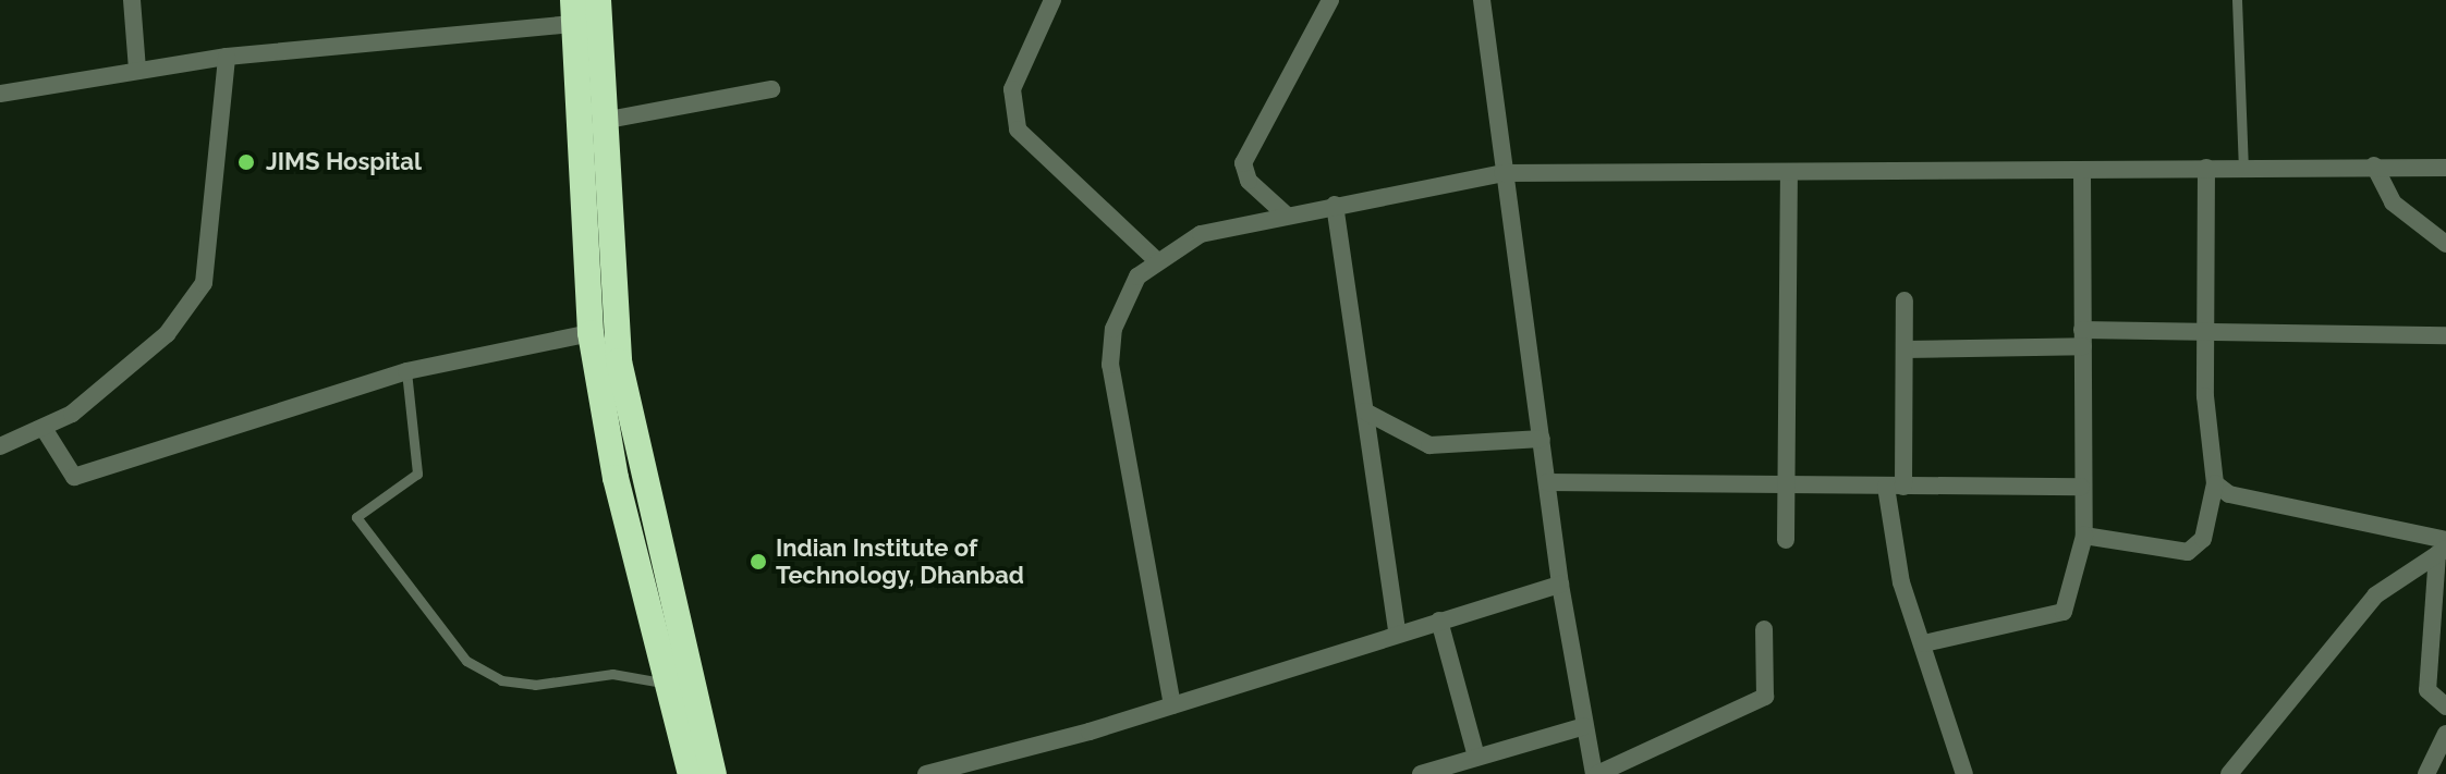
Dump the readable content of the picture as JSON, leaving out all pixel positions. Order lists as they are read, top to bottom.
{
  "places": ["JIMS Hospital", "Indian Institute of Technology, Dhanbad"]
}
